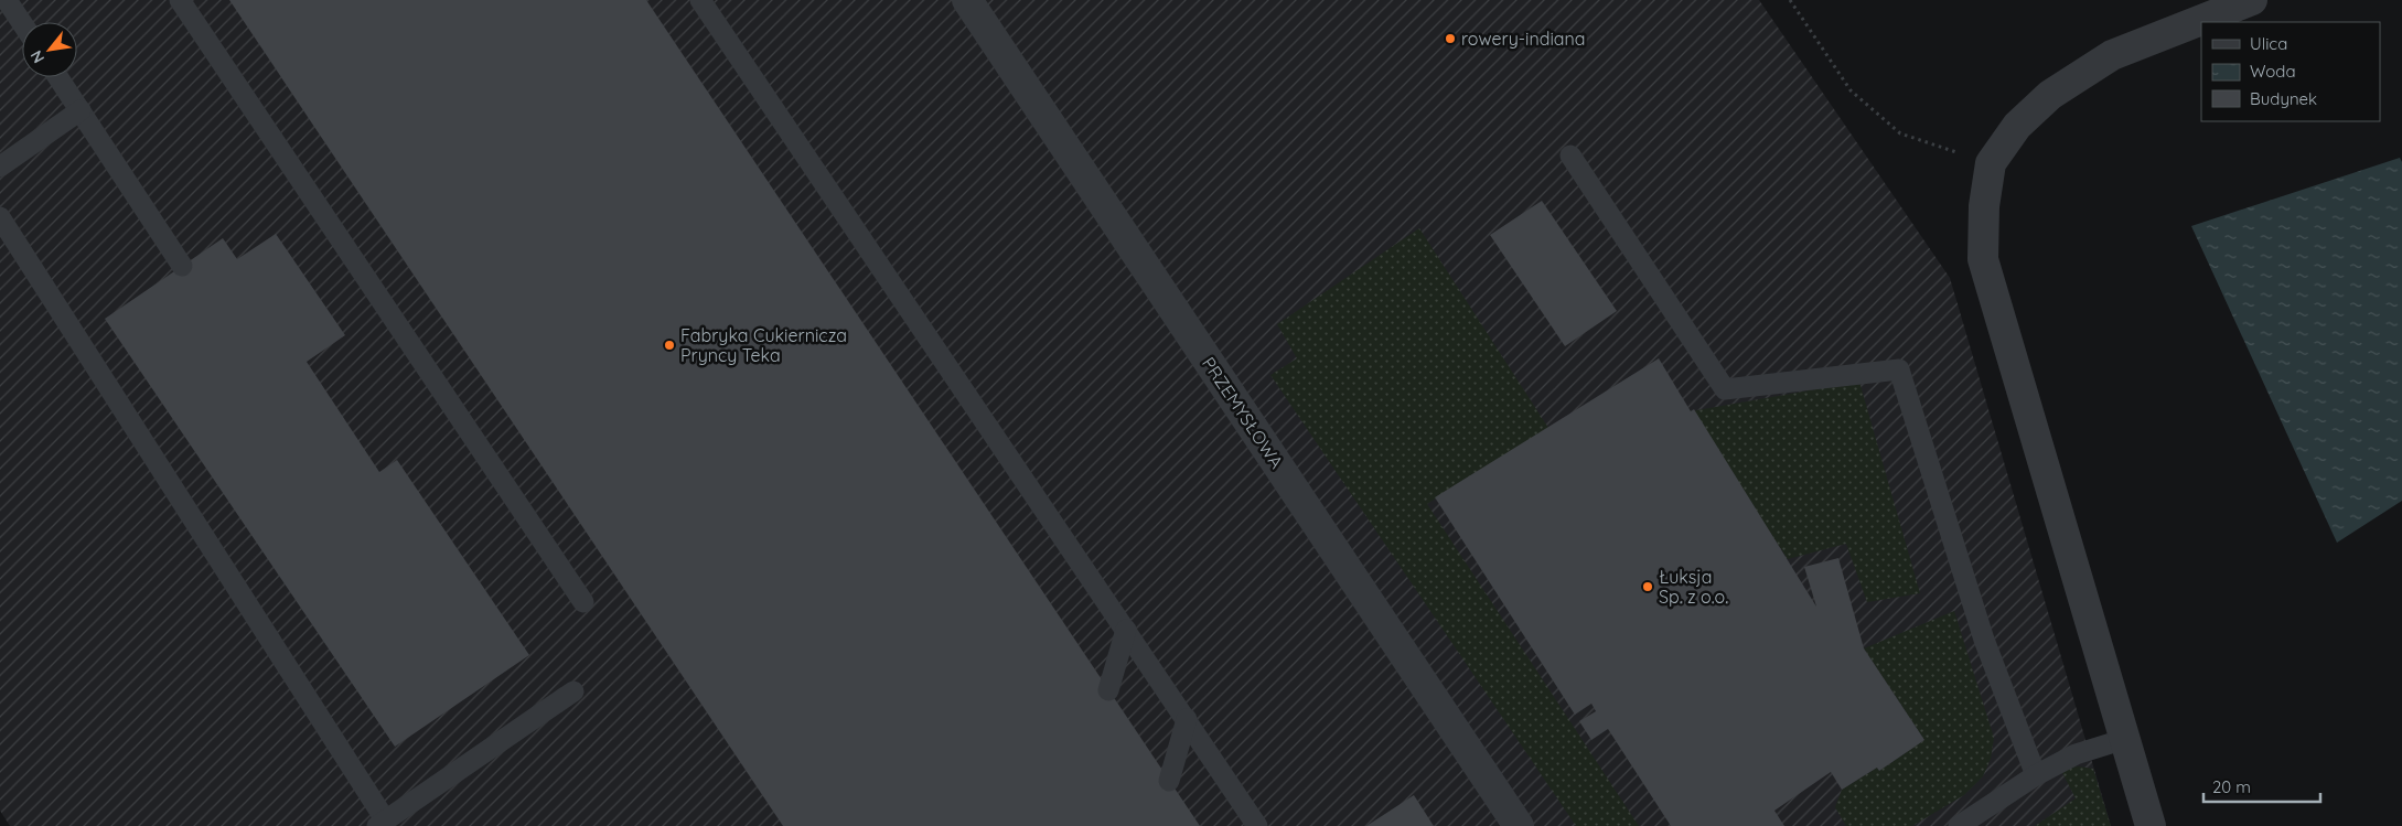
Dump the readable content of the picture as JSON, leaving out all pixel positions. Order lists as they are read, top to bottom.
{
  "streets": {
    "street": ["PRZEMYSŁOWA"]
  },
  "places": ["rowery-indiana", "Fabryka Cukiernicza Pryncy Teka", "Łuksja Sp. z o.o."],
  "legend": ["Ulica", "Woda", "Budynek"],
  "scale_bar": "20 m",
  "north": "bottom left"
}
